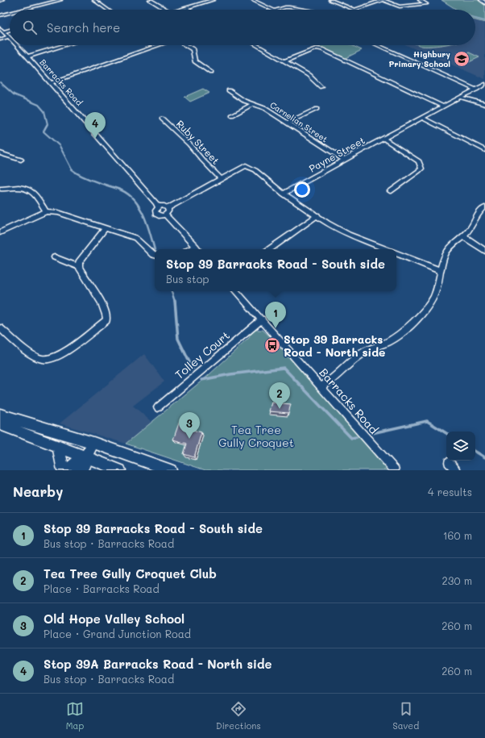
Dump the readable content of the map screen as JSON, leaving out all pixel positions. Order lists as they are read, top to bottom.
{
  "streets": {
    "street": [
      "Barracks Road",
      "Carnelian Street",
      "Ruby Street",
      "Payne Street",
      "Tolley Court"
    ]
  },
  "crossings": [
    ["Barracks Road", "Tolley Court"],
    ["Carnelian Street", "Payne Street"]
  ],
  "parks": ["Tea Tree Gully Croquet"],
  "places": {
    "school or university": ["Highbury Primary School"],
    "bus stop": ["Stop 39 Barracks Road - North side"]
  },
  "page": {
    "search": "Search here",
    "pins": [
      "4",
      "1",
      "2",
      "3"
    ],
    "popup": ["Stop 39 Barracks Road - South side", "Bus stop"],
    "heading": ["Nearby", "4 results"],
    "list": [
      {
        "mark": "1",
        "name": "Stop 39 Barracks Road - South side",
        "note": "Bus stop · Barracks Road",
        "value": "160 m"
      },
      {
        "mark": "2",
        "name": "Tea Tree Gully Croquet Club",
        "note": "Place · Barracks Road",
        "value": "230 m"
      },
      {
        "mark": "3",
        "name": "Old Hope Valley School",
        "note": "Place · Grand Junction Road",
        "value": "260 m"
      },
      {
        "mark": "4",
        "name": "Stop 39A Barracks Road - North side",
        "note": "Bus stop · Barracks Road",
        "value": "260 m"
      }
    ],
    "nav": ["Map", "Directions", "Saved"]
  }
}
